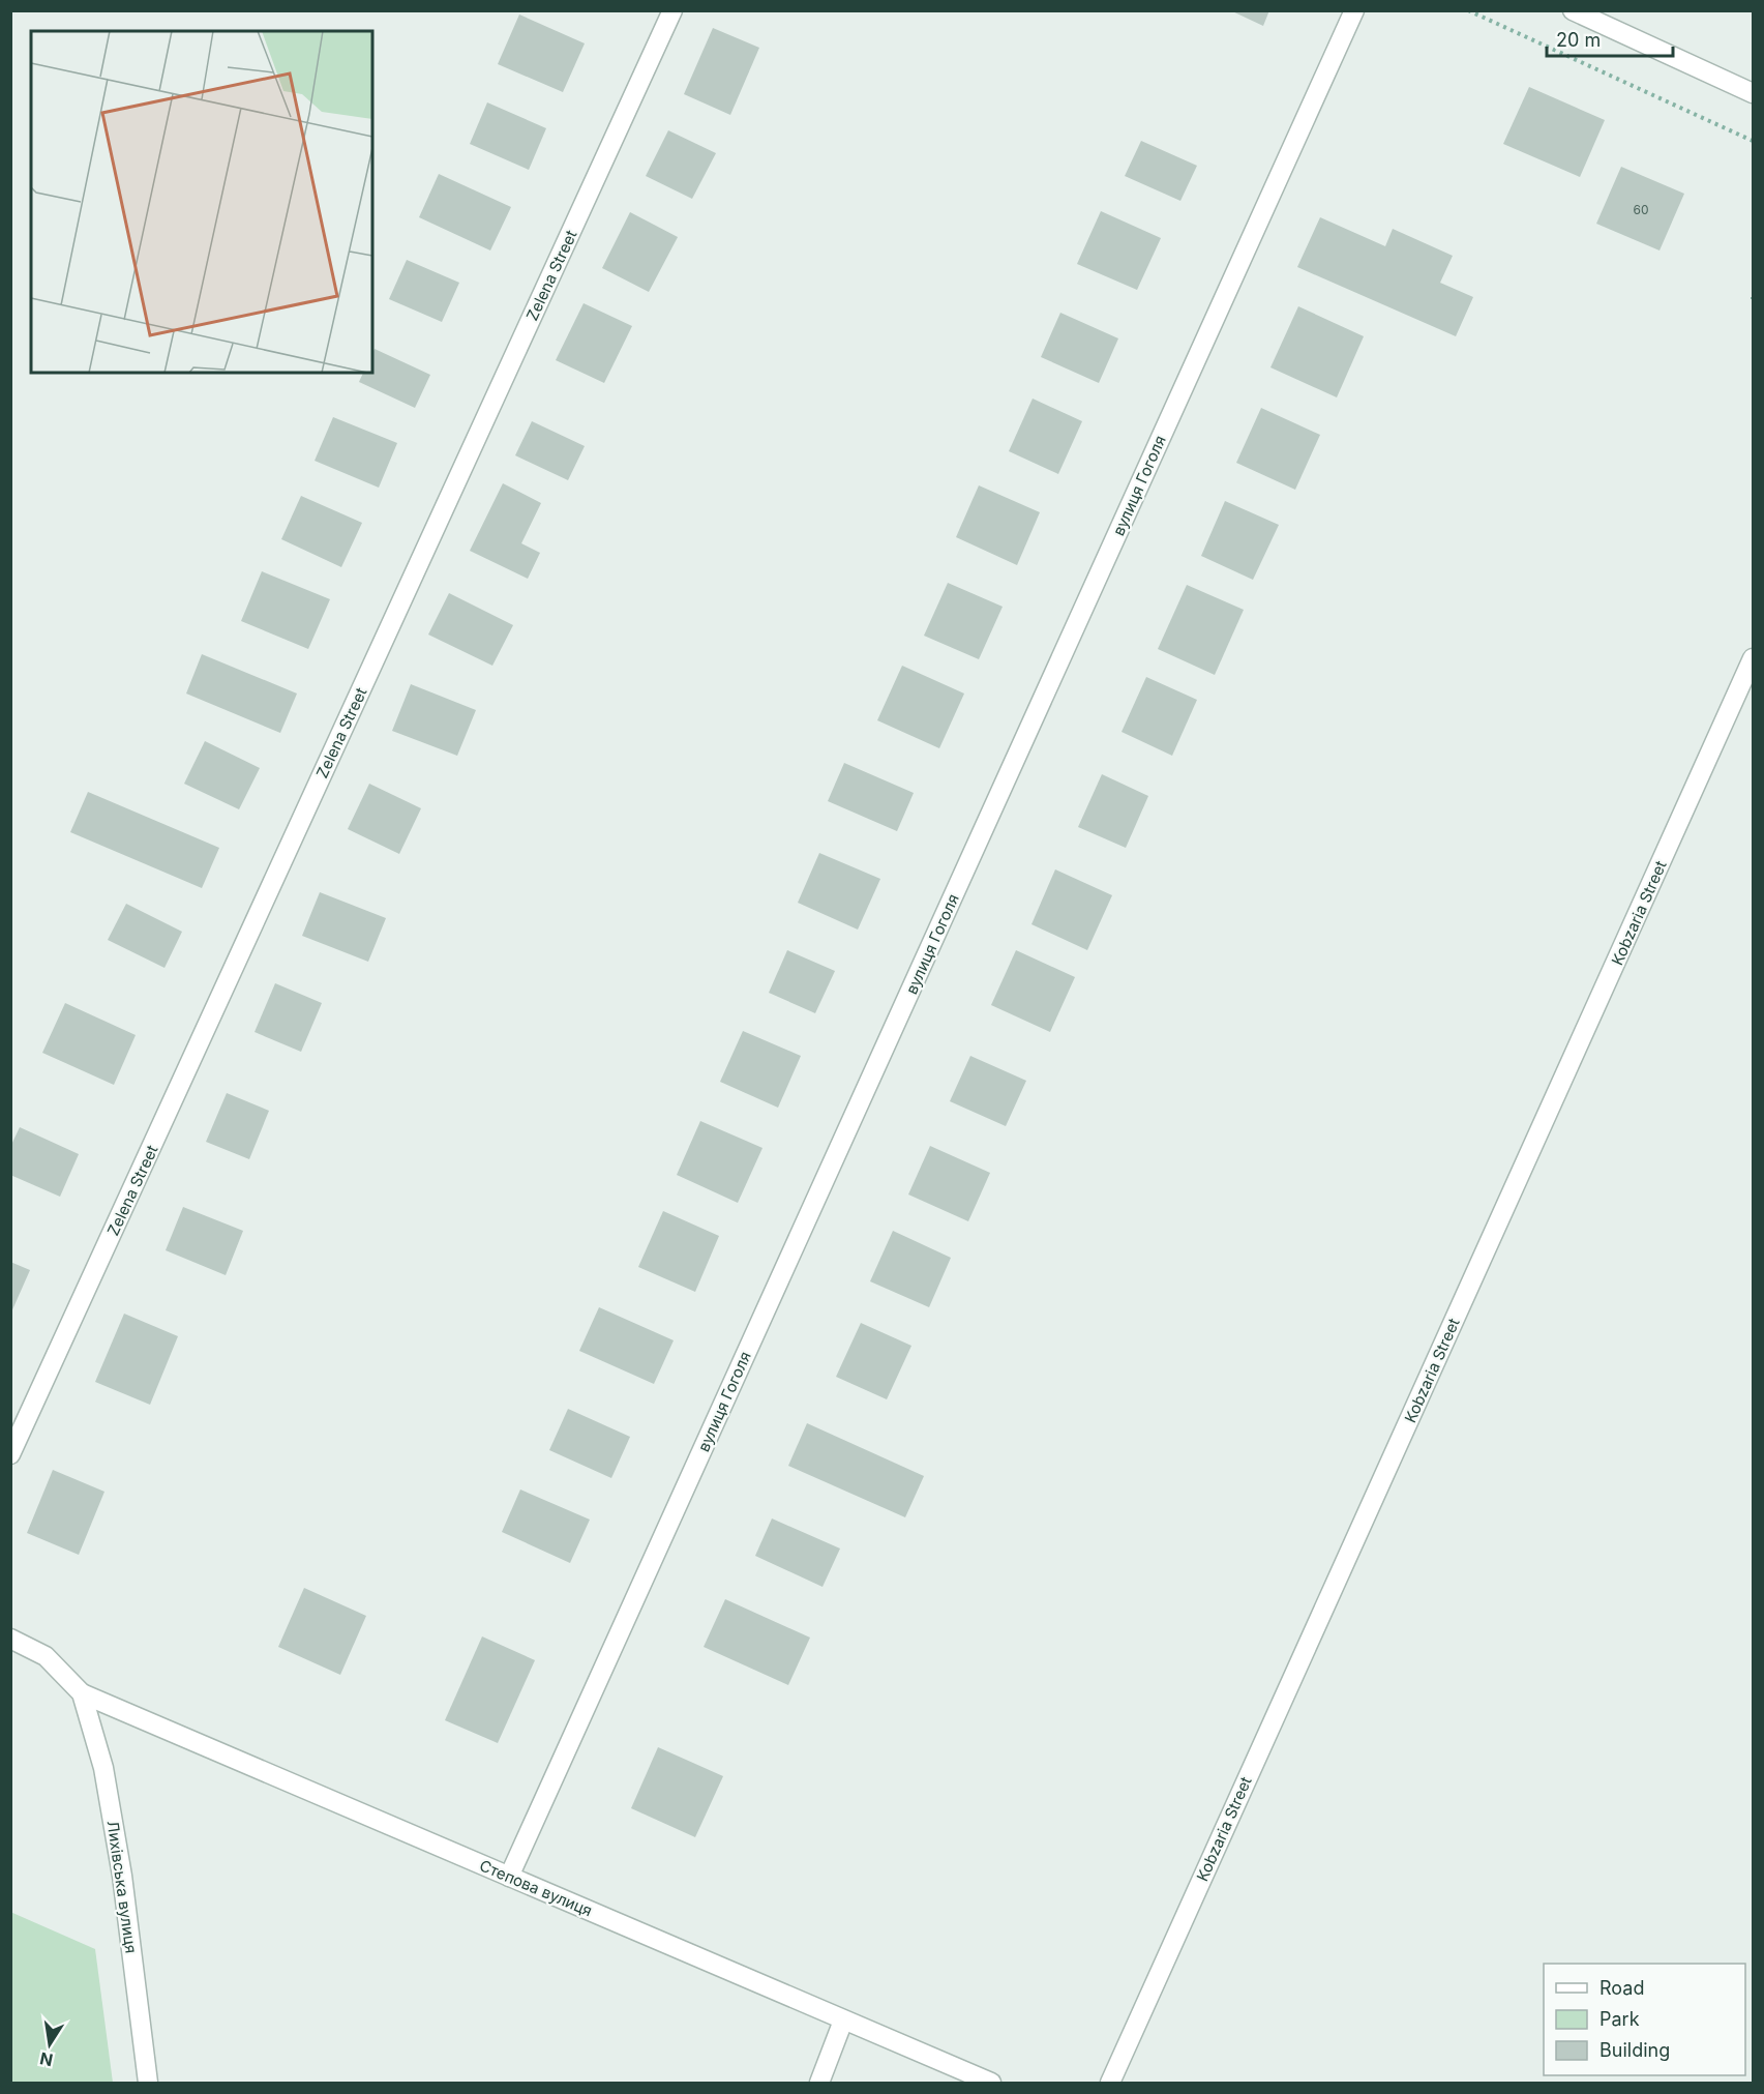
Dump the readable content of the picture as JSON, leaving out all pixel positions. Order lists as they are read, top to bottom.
{
  "streets": {
    "street": [
      "Zelena Street",
      "вулиця Гоголя",
      "Kobzaria Street",
      "Лихівська вулиця",
      "Степова вулиця"
    ]
  },
  "crossings": [
    ["вулиця Гоголя", "Степова вулиця"],
    ["Лихівська вулиця", "Степова вулиця"]
  ],
  "house_numbers": ["60"],
  "legend": ["Road", "Park", "Building"],
  "scale_bar": "20 m",
  "north": "bottom"
}
